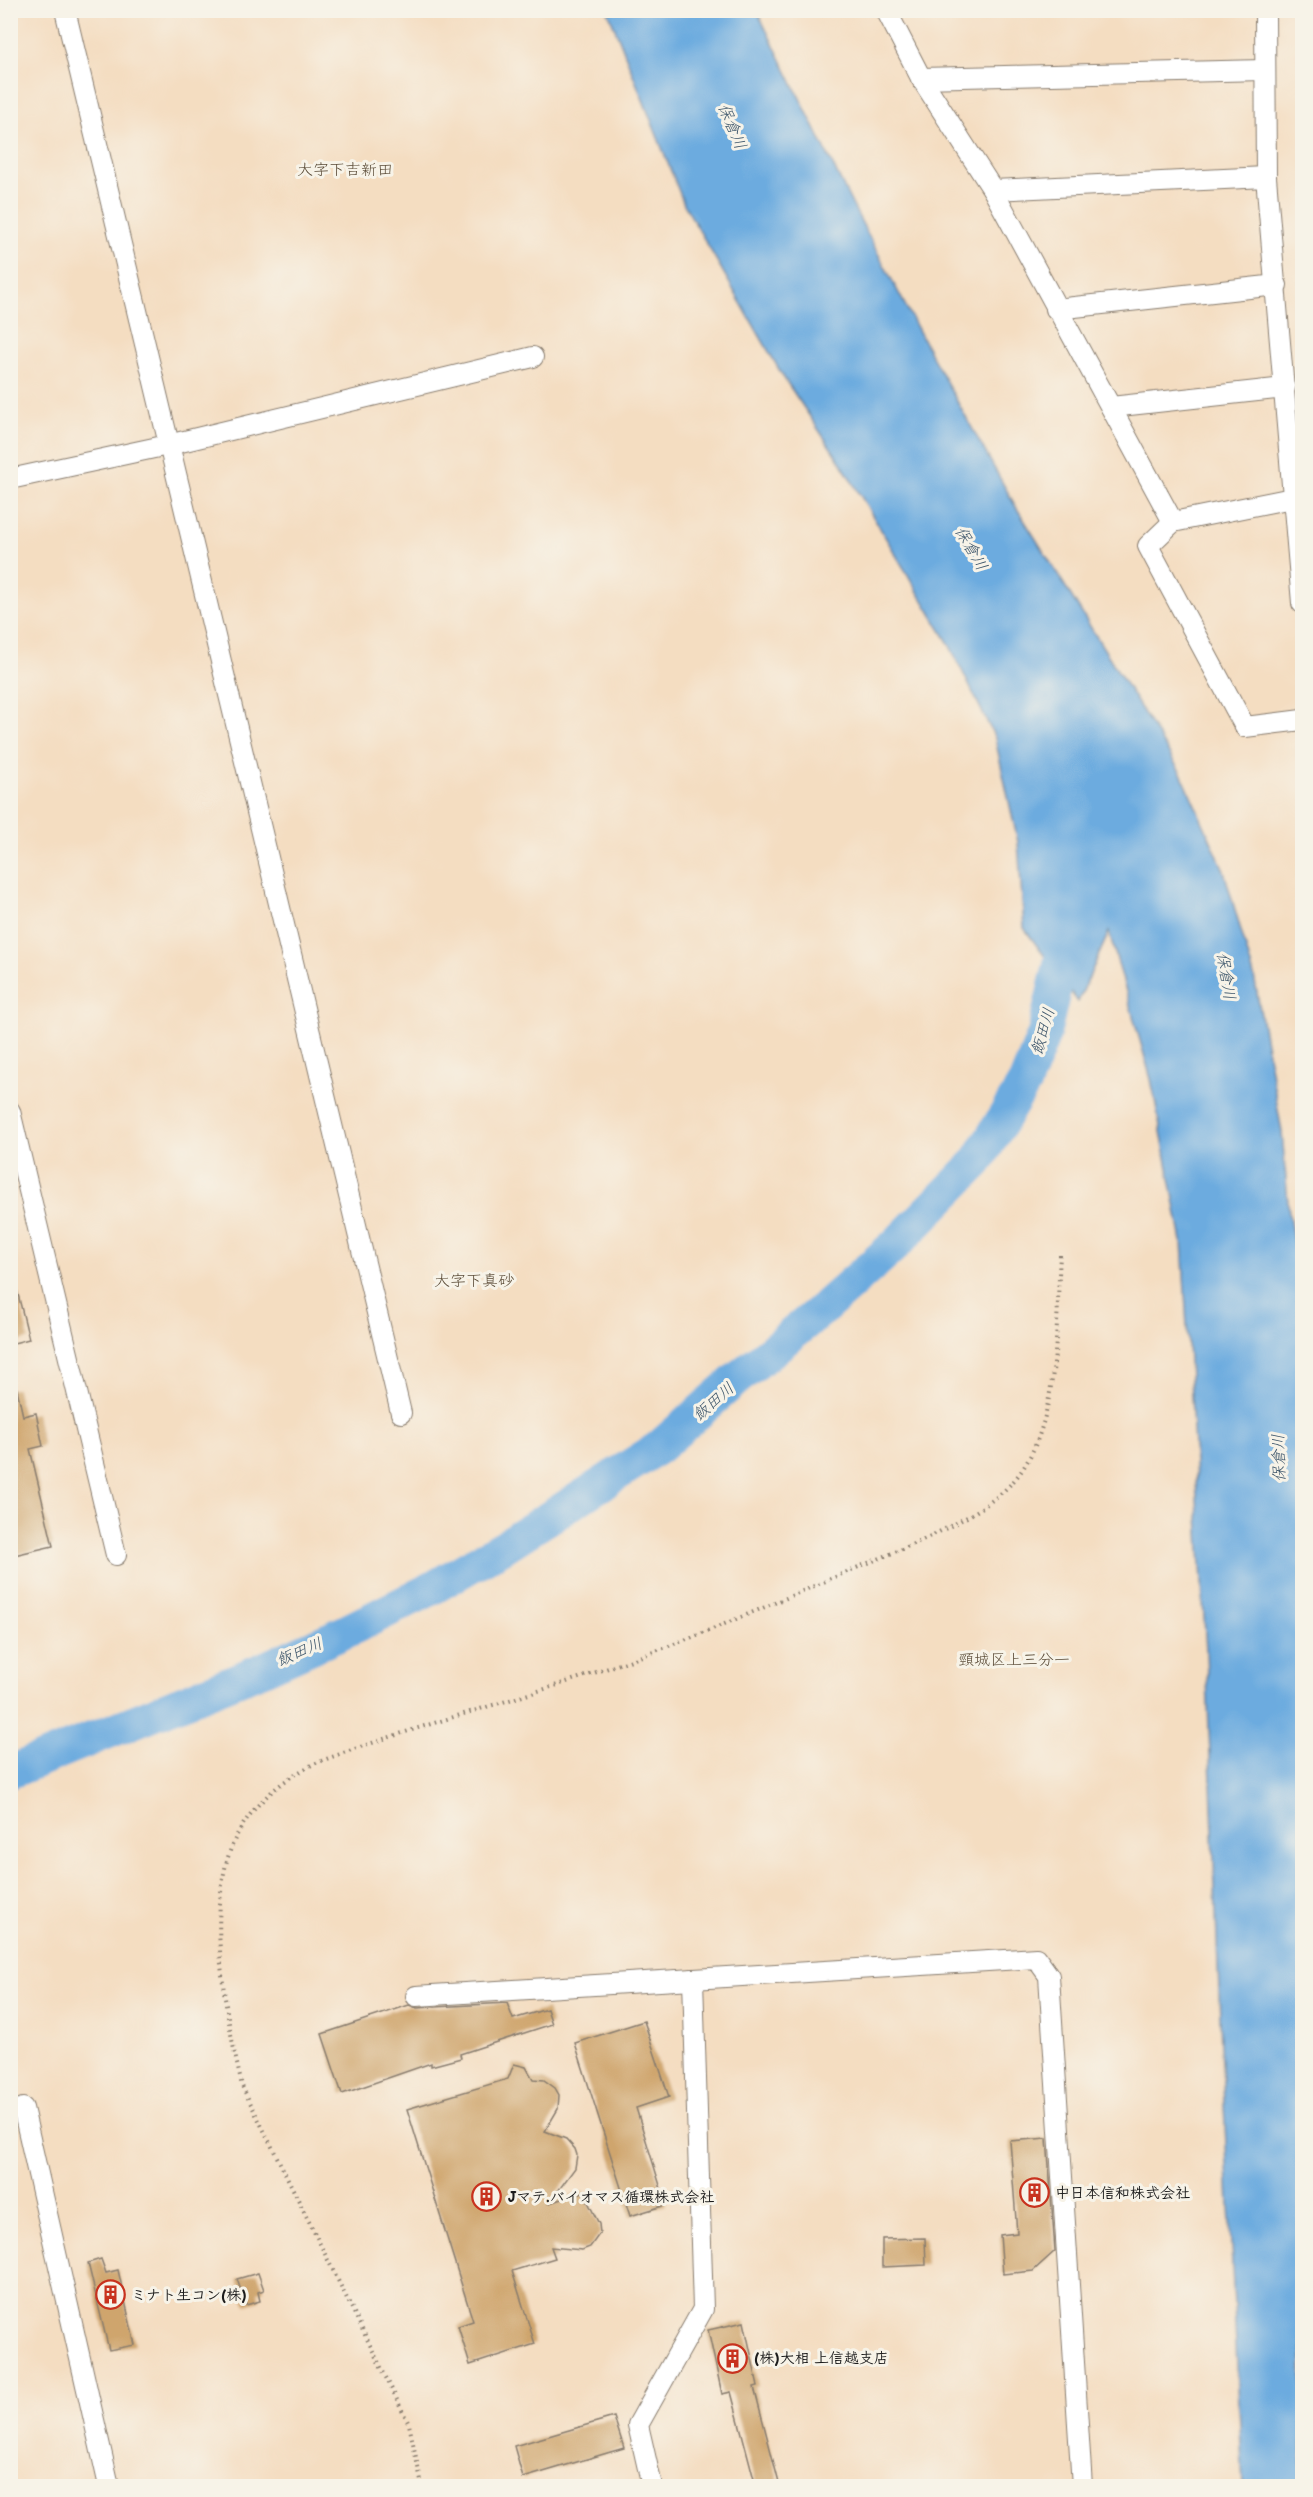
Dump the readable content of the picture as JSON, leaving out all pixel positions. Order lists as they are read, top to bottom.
{
  "districts": ["大字下吉新田", "大字下真砂", "頸城区上三分一"],
  "water": ["保倉川", "飯田川"],
  "places": {
    "building": [
      "中日本信和株式会社",
      "Jマテ.バイオマス循環株式会社",
      "ミナト生コン(株)",
      "(株)大相 上信越支店"
    ]
  }
}
